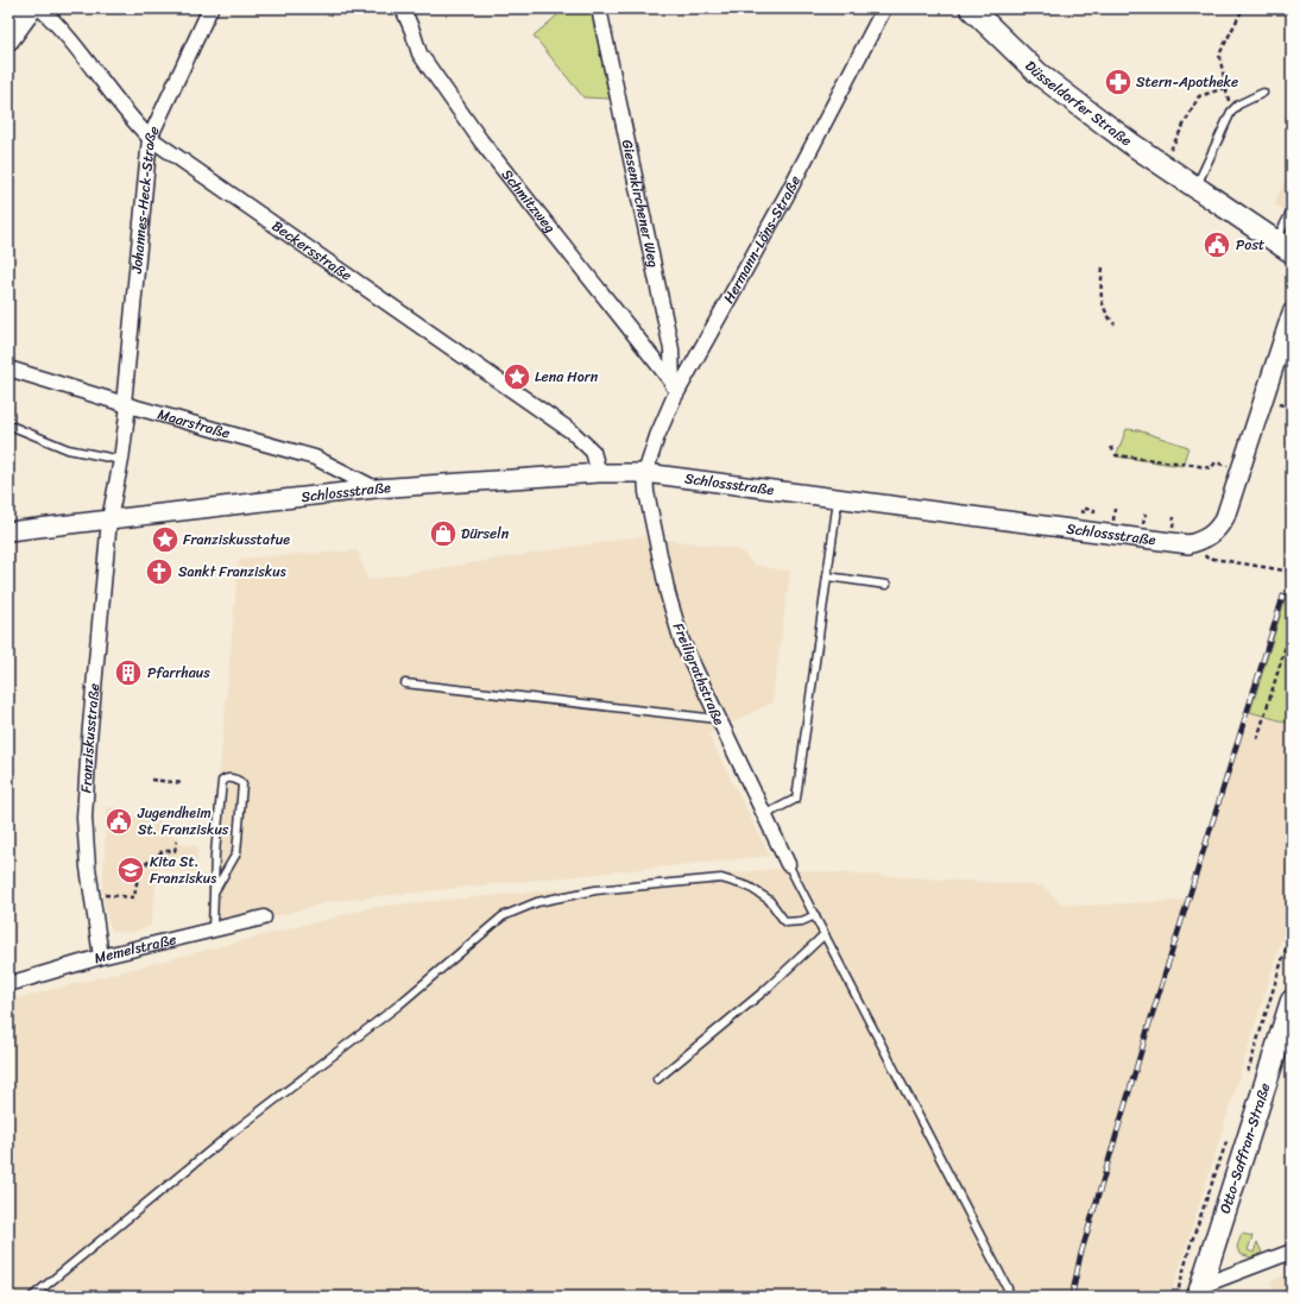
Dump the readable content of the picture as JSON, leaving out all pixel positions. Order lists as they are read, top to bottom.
{
  "streets": {
    "main road": ["Düsseldorfer Straße", "Otto-Saffran-Straße"],
    "street": [
      "Johannes-Heck-Straße",
      "Schmitzweg",
      "Giesenkirchener Weg",
      "Hermann-Löns-Straße",
      "Beckersstraße",
      "Maarstraße",
      "Schlossstraße",
      "Freiligrathstraße",
      "Franziskusstraße",
      "Memelstraße"
    ]
  },
  "crossings": [
    ["Johannes-Heck-Straße", "Beckersstraße"],
    ["Johannes-Heck-Straße", "Maarstraße"],
    ["Johannes-Heck-Straße", "Schlossstraße"],
    ["Johannes-Heck-Straße", "Franziskusstraße"],
    ["Schmitzweg", "Giesenkirchener Weg"],
    ["Giesenkirchener Weg", "Hermann-Löns-Straße"],
    ["Hermann-Löns-Straße", "Schlossstraße"],
    ["Hermann-Löns-Straße", "Freiligrathstraße"],
    ["Beckersstraße", "Schlossstraße"],
    ["Maarstraße", "Schlossstraße"],
    ["Schlossstraße", "Freiligrathstraße"],
    ["Schlossstraße", "Franziskusstraße"],
    ["Franziskusstraße", "Memelstraße"]
  ],
  "places": {
    "pharmacy": ["Stern-Apotheke"],
    "public building": ["Post", "Jugendheim St. Franziskus"],
    "place": ["Lena Horn", "Franziskusstatue"],
    "shop": ["Dürseln"],
    "church": ["Sankt Franziskus"],
    "building": ["Pfarrhaus"],
    "school or university": ["Kita St. Franziskus"]
  }
}
